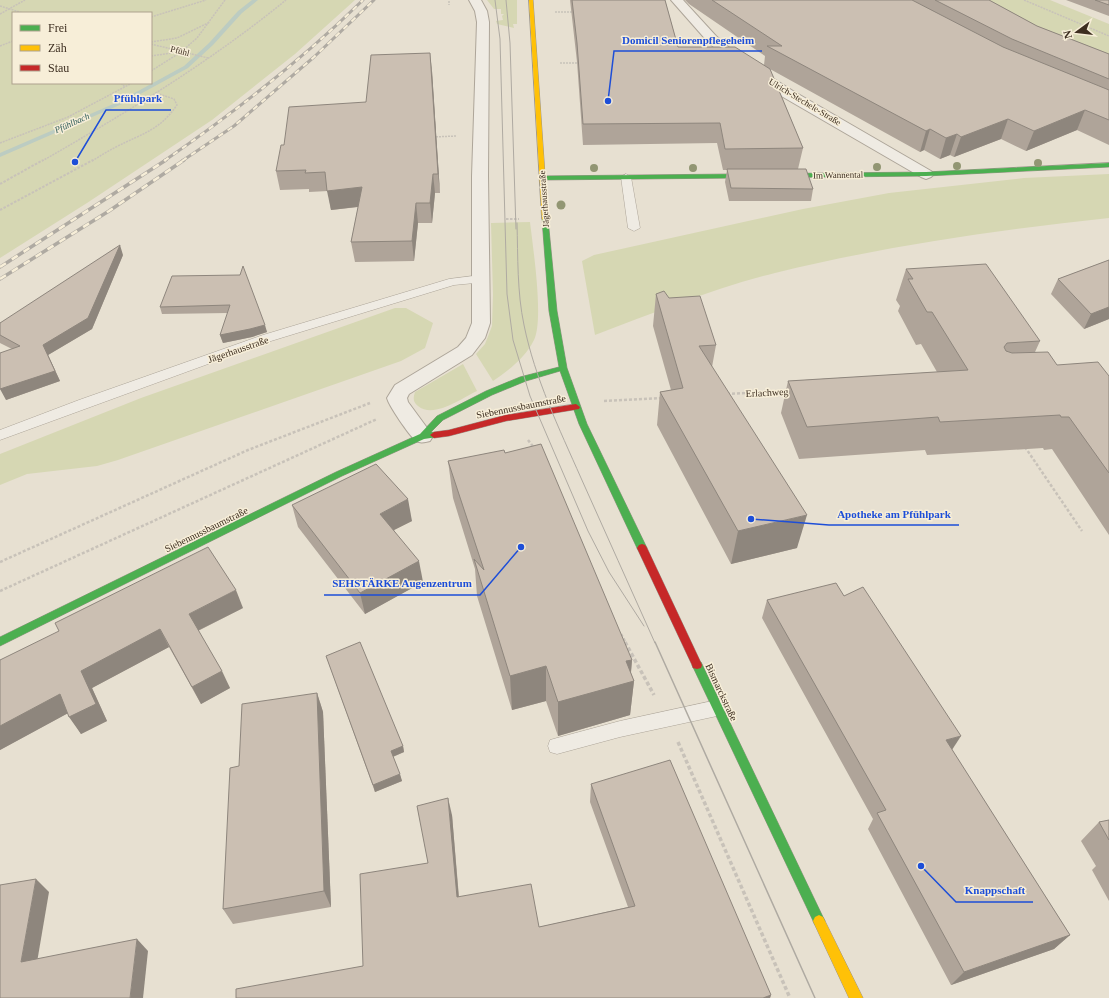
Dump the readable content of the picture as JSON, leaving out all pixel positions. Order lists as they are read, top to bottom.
{
  "streets": {
    "street": [
      "Ulrich-Stechele-Straße",
      "Im Wannental",
      "Jägerhausstraße",
      "Siebennussbaumstraße",
      "Bismarckstraße"
    ],
    "path": ["Pfühl", "Erlachweg"]
  },
  "crossings": [
    ["Ulrich-Stechele-Straße", "Im Wannental"],
    ["Im Wannental", "Jägerhausstraße"],
    ["Jägerhausstraße", "Siebennussbaumstraße"],
    ["Jägerhausstraße", "Bismarckstraße"],
    ["Siebennussbaumstraße", "Bismarckstraße"]
  ],
  "water": ["Pfühlbach"],
  "places": [
    "Domicil Seniorenpflegeheim",
    "Pfühlpark",
    "Apotheke am Pfühlpark",
    "SEHSTÄRKE Augenzentrum",
    "Knappschaft"
  ],
  "legend": ["Frei", "Zäh", "Stau"],
  "north": "left"
}
